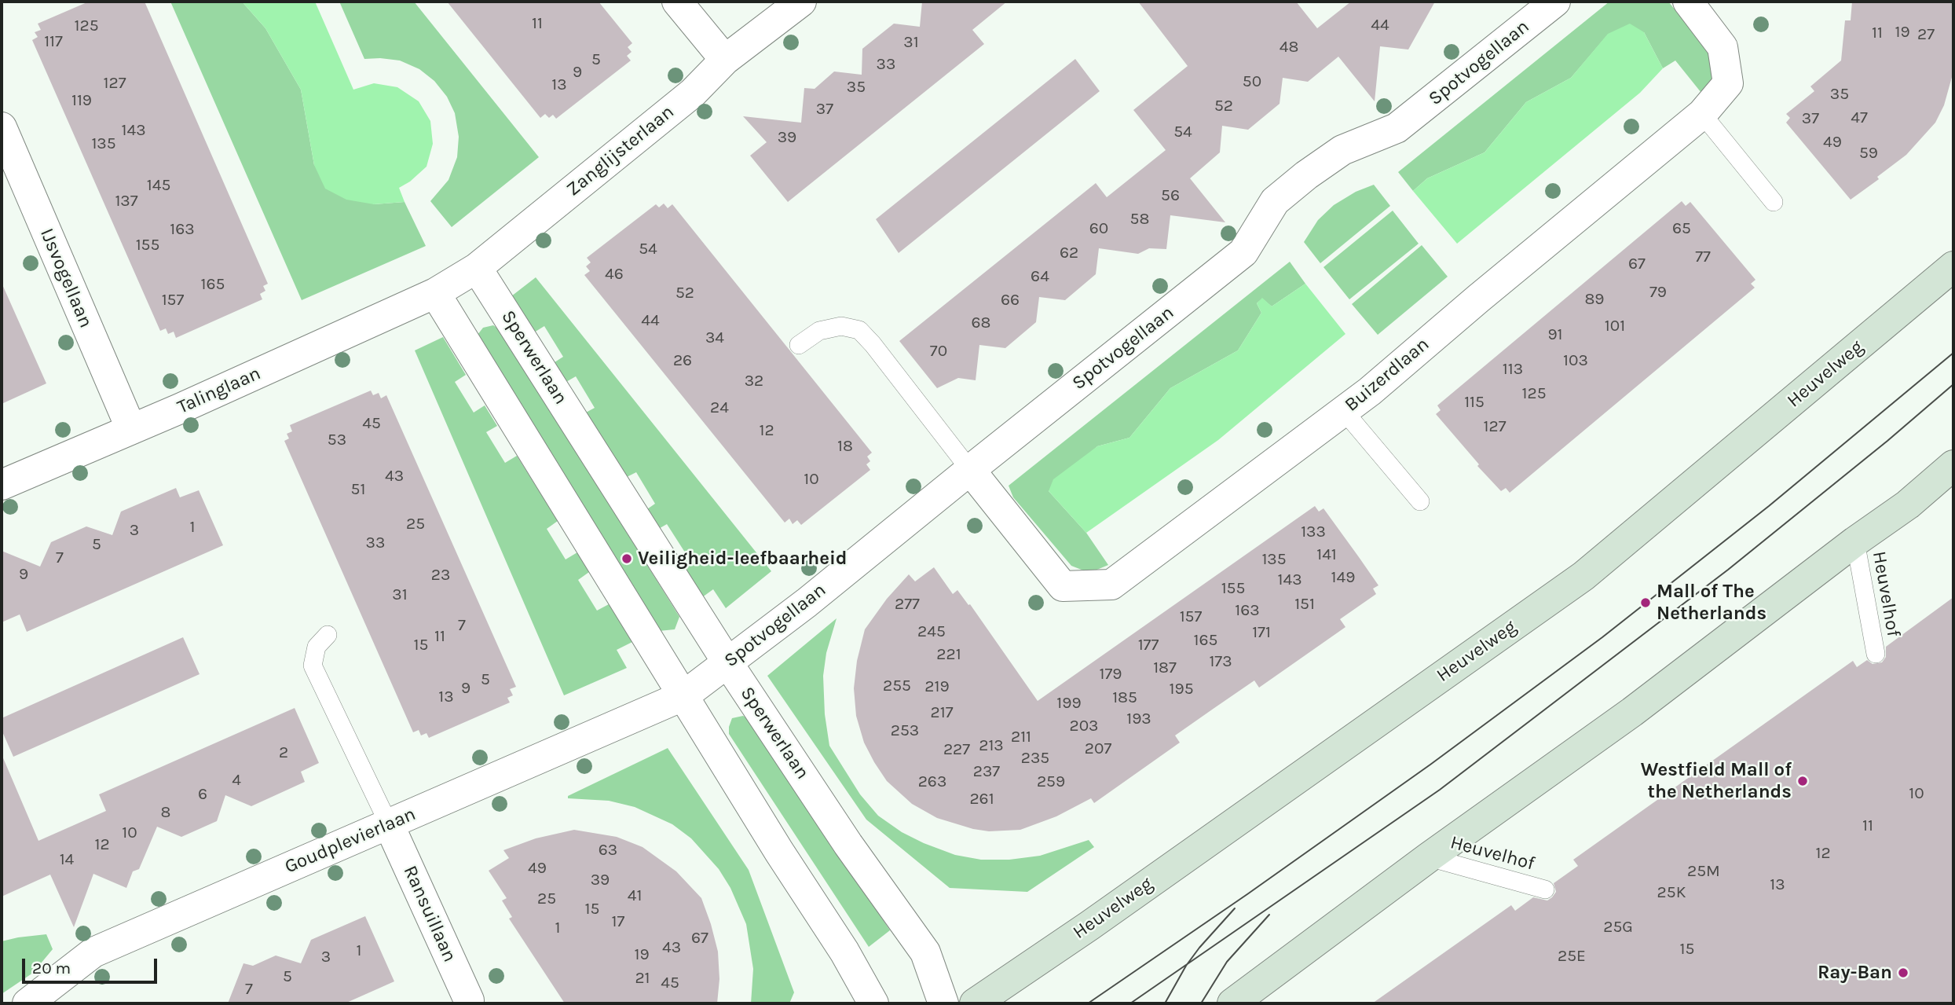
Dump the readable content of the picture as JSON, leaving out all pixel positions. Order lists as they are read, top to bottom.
{
  "streets": {
    "main road": ["Heuvelweg"],
    "street": [
      "Spotvogellaan",
      "Zanglijsterlaan",
      "IJsvogellaan",
      "Sperwerlaan",
      "Buizerdlaan",
      "Talinglaan",
      "Goudplevierlaan",
      "Ransuillaan"
    ],
    "lane": ["Heuvelhof"]
  },
  "crossings": [
    ["Spotvogellaan", "Sperwerlaan"],
    ["Spotvogellaan", "Buizerdlaan"],
    ["Spotvogellaan", "Goudplevierlaan"],
    ["Zanglijsterlaan", "Sperwerlaan"],
    ["Zanglijsterlaan", "Talinglaan"],
    ["IJsvogellaan", "Talinglaan"],
    ["Goudplevierlaan", "Ransuillaan"]
  ],
  "places": [
    "Veiligheid-leefbaarheid",
    "Mall of The Netherlands",
    "Westfield Mall of the Netherlands",
    "Ray-Ban"
  ],
  "house_numbers": [
    "11",
    "44",
    "125",
    "19",
    "11",
    "27",
    "117",
    "31",
    "48",
    "5",
    "33",
    "9",
    "50",
    "127",
    "13",
    "35",
    "35",
    "119",
    "52",
    "37",
    "47",
    "37",
    "143",
    "54",
    "39",
    "49",
    "135",
    "59",
    "145",
    "56",
    "137",
    "58",
    "60",
    "65",
    "163",
    "155",
    "54",
    "62",
    "77",
    "67",
    "46",
    "64",
    "165",
    "79",
    "52",
    "89",
    "157",
    "66",
    "44",
    "68",
    "101",
    "91",
    "34",
    "70",
    "26",
    "103",
    "113",
    "32",
    "125",
    "115",
    "24",
    "45",
    "127",
    "12",
    "53",
    "18",
    "43",
    "10",
    "51",
    "25",
    "1",
    "3",
    "133",
    "33",
    "5",
    "141",
    "7",
    "135",
    "9",
    "23",
    "149",
    "143",
    "155",
    "31",
    "277",
    "151",
    "163",
    "157",
    "7",
    "245",
    "171",
    "11",
    "165",
    "15",
    "177",
    "221",
    "173",
    "187",
    "179",
    "5",
    "255",
    "219",
    "9",
    "195",
    "13",
    "185",
    "199",
    "217",
    "193",
    "203",
    "253",
    "211",
    "213",
    "207",
    "227",
    "2",
    "235",
    "237",
    "4",
    "263",
    "259",
    "10",
    "6",
    "261",
    "8",
    "11",
    "10",
    "12",
    "63",
    "12",
    "14",
    "49",
    "25M",
    "39",
    "13",
    "25K",
    "41",
    "25",
    "15",
    "17",
    "25G",
    "1",
    "67",
    "43",
    "15",
    "1",
    "19",
    "25E",
    "3",
    "5",
    "21",
    "45",
    "7"
  ],
  "scale_bar": "20 m"
}
